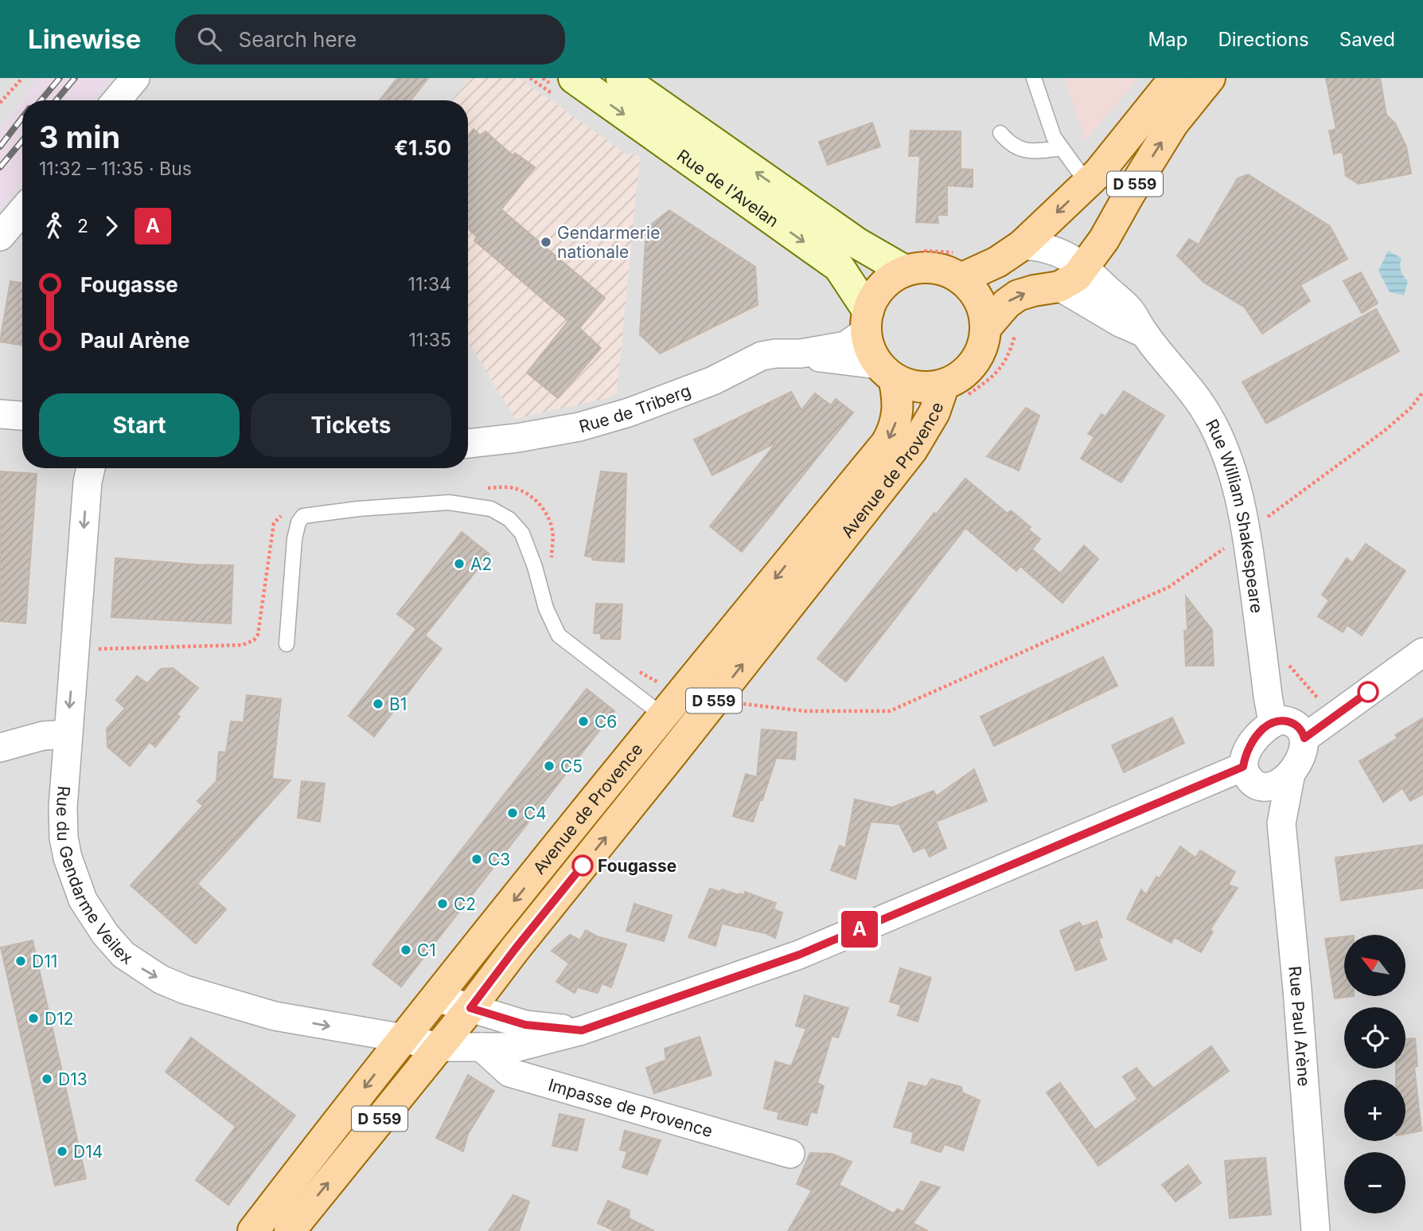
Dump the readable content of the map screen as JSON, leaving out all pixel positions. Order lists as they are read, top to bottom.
{
  "streets": {
    "main road": ["D 559", "Rue de l'Avelan", "Avenue de Provence"],
    "street": [
      "Rue de Triberg",
      "Rue William Shakespeare",
      "Rue du Gendarme Veilex",
      "Rue Paul Arène",
      "Impasse de Provence"
    ]
  },
  "crossings": [
    ["D 559", "Rue de l'Avelan"],
    ["D 559", "Rue de Triberg"],
    ["D 559", "Avenue de Provence"],
    ["D 559", "Rue William Shakespeare"],
    ["Rue de l'Avelan", "Rue de Triberg"],
    ["Rue de l'Avelan", "Avenue de Provence"],
    ["Rue de Triberg", "Avenue de Provence"],
    ["Avenue de Provence", "Rue du Gendarme Veilex"],
    ["Rue William Shakespeare", "Rue du Gendarme Veilex"],
    ["Rue William Shakespeare", "Rue Paul Arène"],
    ["Rue du Gendarme Veilex", "Rue Paul Arène"],
    ["Rue du Gendarme Veilex", "Impasse de Provence"]
  ],
  "one_way": ["Rue du Gendarme Veilex"],
  "places": [
    "Gendarmerie nationale",
    "A2",
    "B1",
    "C6",
    "C5",
    "C4",
    "C3",
    "Fougasse",
    "C2",
    "C1",
    "D11",
    "D12",
    "D13",
    "D14"
  ],
  "lines": ["bus line A"],
  "north": "top left",
  "page": {
    "header": "Linewise",
    "search": "Search here",
    "nav": ["Map", "Directions", "Saved"],
    "on_map": "A",
    "heading": ["3 min", "11:32 – 11:35 · Bus", "€1.50"],
    "legs": ["2", "A"],
    "list": [
      {
        "name": "Fougasse",
        "value": "11:34"
      },
      {
        "name": "Paul Arène",
        "value": "11:35"
      }
    ],
    "buttons": ["Start", "Tickets"],
    "map_buttons": ["+", "−"]
  }
}
